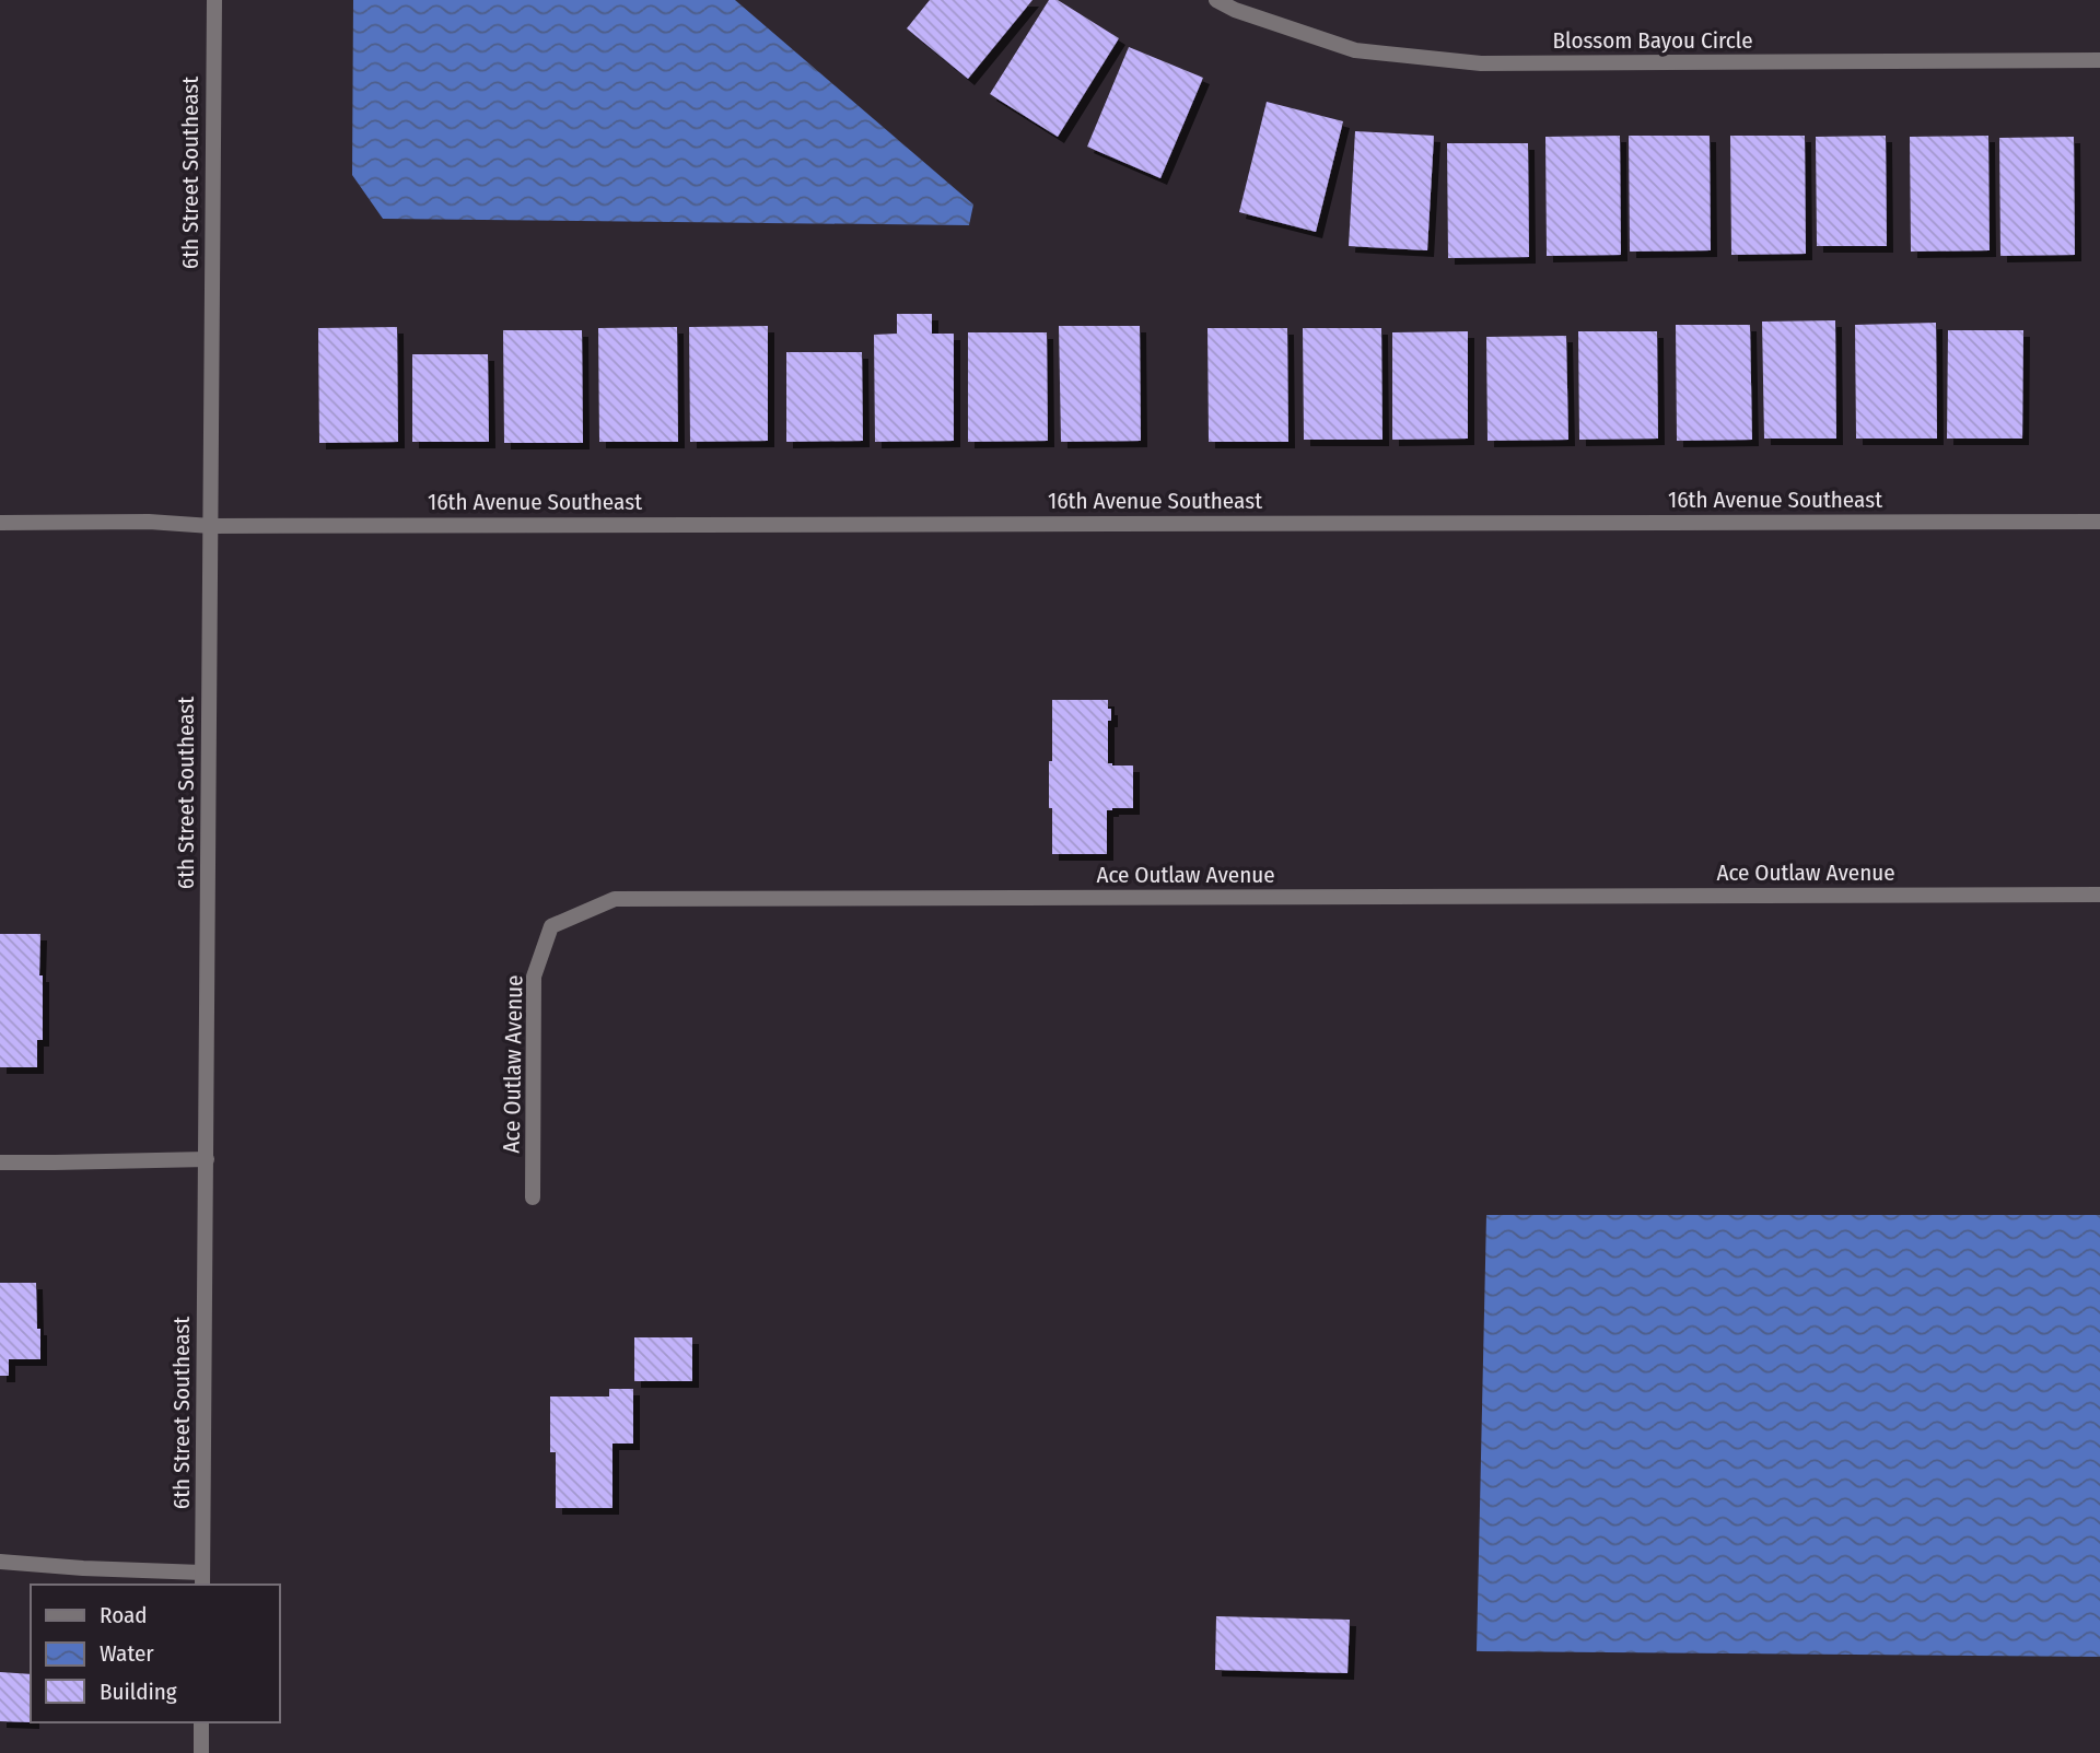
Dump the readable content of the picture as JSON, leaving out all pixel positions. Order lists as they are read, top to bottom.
{
  "streets": {
    "street": [
      "Blossom Bayou Circle",
      "6th Street Southeast",
      "16th Avenue Southeast",
      "Ace Outlaw Avenue"
    ]
  },
  "crossings": [
    ["6th Street Southeast", "16th Avenue Southeast"]
  ],
  "legend": ["Road", "Water", "Building"]
}
